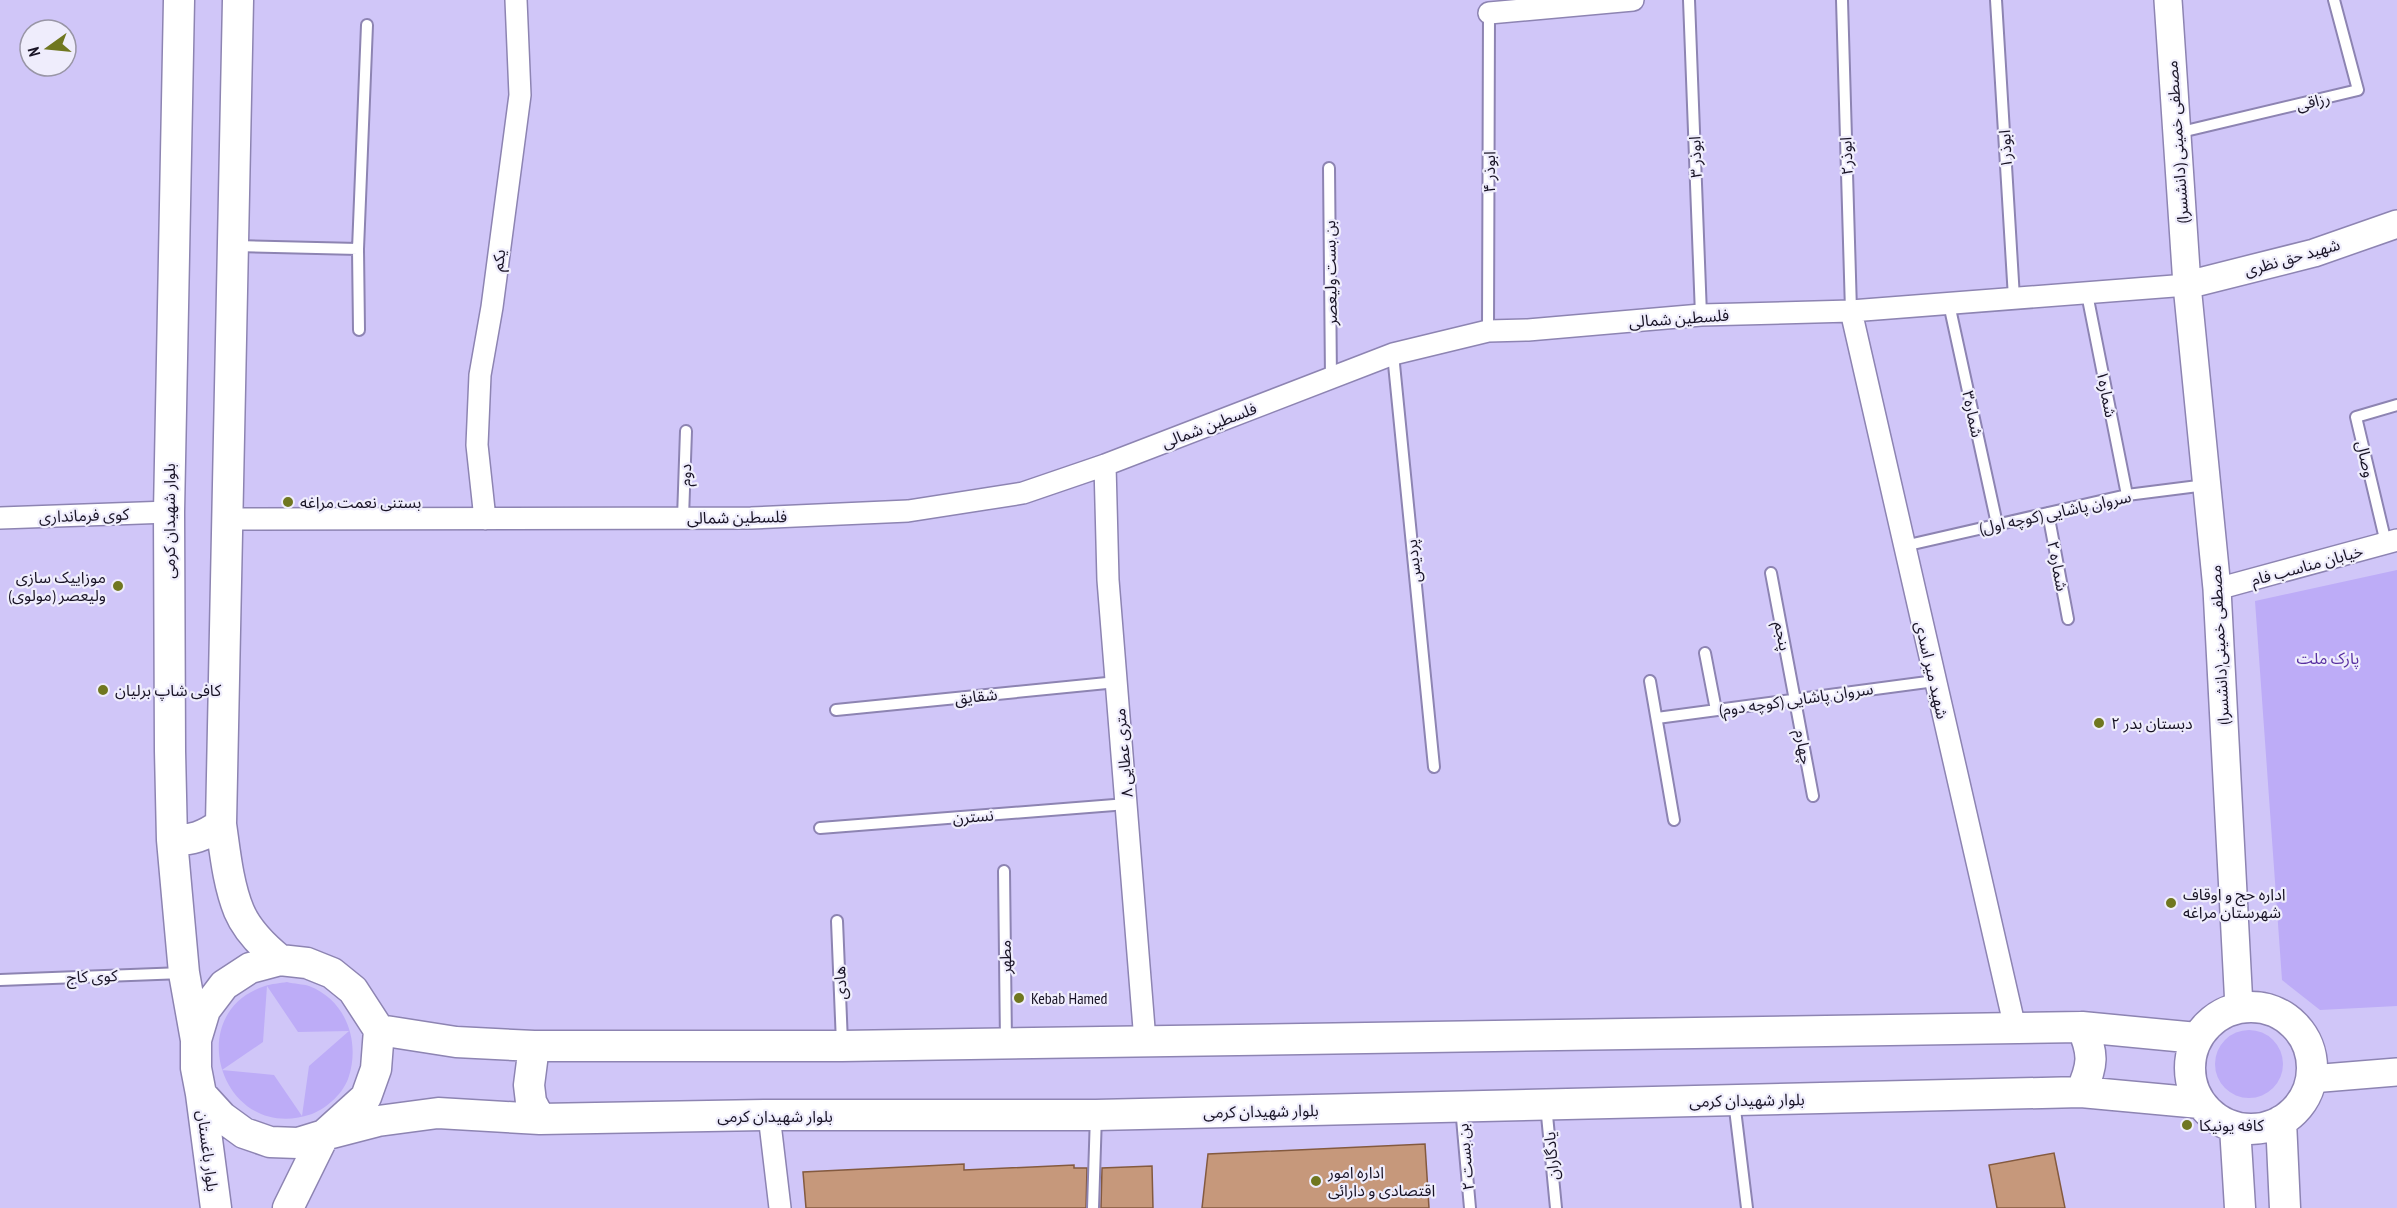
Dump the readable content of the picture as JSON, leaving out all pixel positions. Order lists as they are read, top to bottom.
{
  "streets": {
    "main road": ["بلوار شهیدان کرمی", "بلوار باغستان"],
    "street": [
      "مصطفی خمینی (دانشسرا)",
      "شهید حق نظری",
      "یکم",
      "فلسطین شمالی",
      "کوی فرمانداری",
      "خیابان مناسب فام",
      "(دانشسرا)مصطفی خمینی",
      "شهید میر اسدی",
      "۸ متری عطایی"
    ],
    "lane": [
      "رزاقی",
      "ابوذر۱",
      "ابوذر۲",
      "ابوذر ۳",
      "ابوذر ۴",
      "بن بست ولیعصر",
      "شماره۱",
      "شماره۳",
      "وصال",
      "دوم",
      "سروان پاشایی (کوچه اول)",
      "پردیس",
      "شماره ۲",
      "پنجم",
      "شقایق",
      "سروان پاشایی (کوچه دوم)",
      "چهارم",
      "نسترن",
      "مطهر",
      "کوی کاج",
      "هادی",
      "یادگاران",
      "بن بست ۲"
    ]
  },
  "crossings": [
    ["رزاقی", "مصطفی خمینی (دانشسرا)"],
    ["مصطفی خمینی (دانشسرا)", "شهید حق نظری"],
    ["مصطفی خمینی (دانشسرا)", "فلسطین شمالی"],
    ["مصطفی خمینی (دانشسرا)", "(دانشسرا)مصطفی خمینی"],
    ["ابوذر۱", "فلسطین شمالی"],
    ["ابوذر۲", "فلسطین شمالی"],
    ["ابوذر۲", "شهید میر اسدی"],
    ["ابوذر ۳", "فلسطین شمالی"],
    ["ابوذر ۴", "فلسطین شمالی"],
    ["شهید حق نظری", "فلسطین شمالی"],
    ["شهید حق نظری", "(دانشسرا)مصطفی خمینی"],
    ["یکم", "فلسطین شمالی"],
    ["بن بست ولیعصر", "فلسطین شمالی"],
    ["فلسطین شمالی", "شماره۱"],
    ["فلسطین شمالی", "شماره۳"],
    ["فلسطین شمالی", "دوم"],
    ["فلسطین شمالی", "پردیس"],
    ["فلسطین شمالی", "(دانشسرا)مصطفی خمینی"],
    ["فلسطین شمالی", "شهید میر اسدی"],
    ["فلسطین شمالی", "۸ متری عطایی"],
    ["شماره۱", "سروان پاشایی (کوچه اول)"],
    ["شماره۳", "سروان پاشایی (کوچه اول)"],
    ["وصال", "خیابان مناسب فام"],
    ["سروان پاشایی (کوچه اول)", "شماره ۲"],
    ["سروان پاشایی (کوچه اول)", "(دانشسرا)مصطفی خمینی"],
    ["سروان پاشایی (کوچه اول)", "شهید میر اسدی"],
    ["کوی فرمانداری", "بلوار شهیدان کرمی"],
    ["بلوار شهیدان کرمی", "(دانشسرا)مصطفی خمینی"],
    ["بلوار شهیدان کرمی", "کوی کاج"],
    ["بلوار شهیدان کرمی", "بلوار باغستان"],
    ["بلوار شهیدان کرمی", "یادگاران"],
    ["بلوار شهیدان کرمی", "بن بست ۲"],
    ["خیابان مناسب فام", "(دانشسرا)مصطفی خمینی"],
    ["پنجم", "سروان پاشایی (کوچه دوم)"],
    ["پنجم", "چهارم"],
    ["شهید میر اسدی", "سروان پاشایی (کوچه دوم)"],
    ["شقایق", "۸ متری عطایی"],
    ["سروان پاشایی (کوچه دوم)", "چهارم"],
    ["۸ متری عطایی", "نسترن"]
  ],
  "parks": ["پارک ملت"],
  "places": [
    "بستنی نعمت مراغه",
    "موزاییک سازی ولیعصر (مولوی)",
    "کافی شاپ برلیان",
    "دبستان بدر ۲",
    "اداره حج و اوقاف شهرستان مراغه",
    "Kebab Hamed",
    "کافه یونیکا",
    "اداره امور اقتصادی و دارائی"
  ],
  "north": "left"
}
